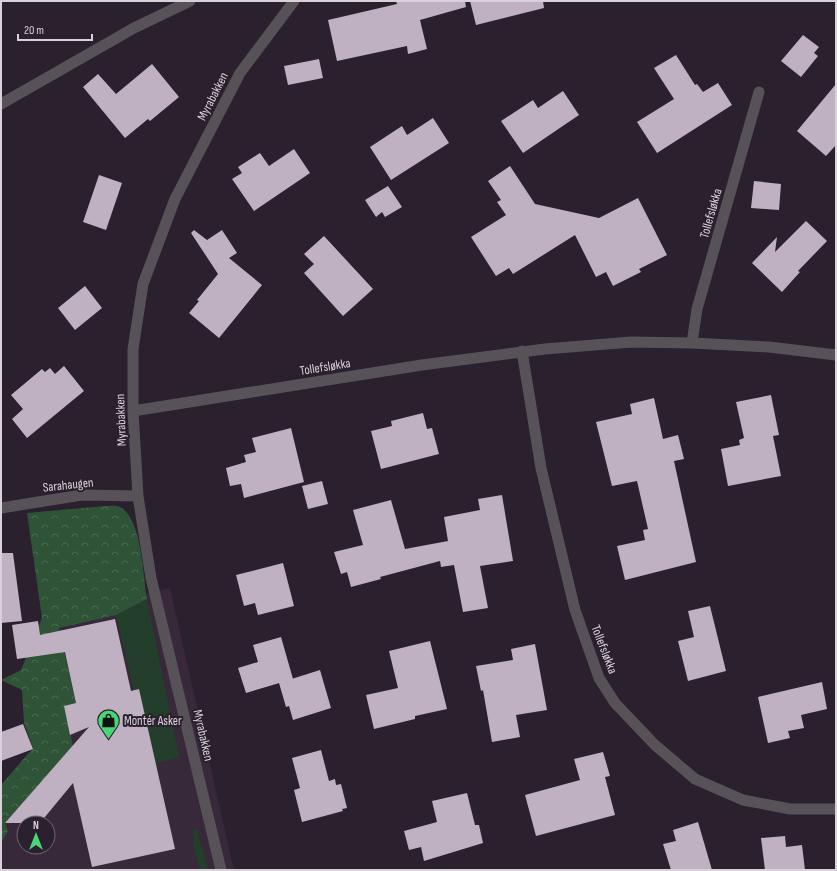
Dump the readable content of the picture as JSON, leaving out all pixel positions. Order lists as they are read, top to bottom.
{
  "streets": {
    "street": ["Myrabakken", "Tollefsløkka", "Sarahaugen"]
  },
  "crossings": [
    ["Myrabakken", "Tollefsløkka"],
    ["Myrabakken", "Sarahaugen"]
  ],
  "places": {
    "shop": ["Montér Asker"]
  },
  "scale_bar": "20 m",
  "north": "top"
}
